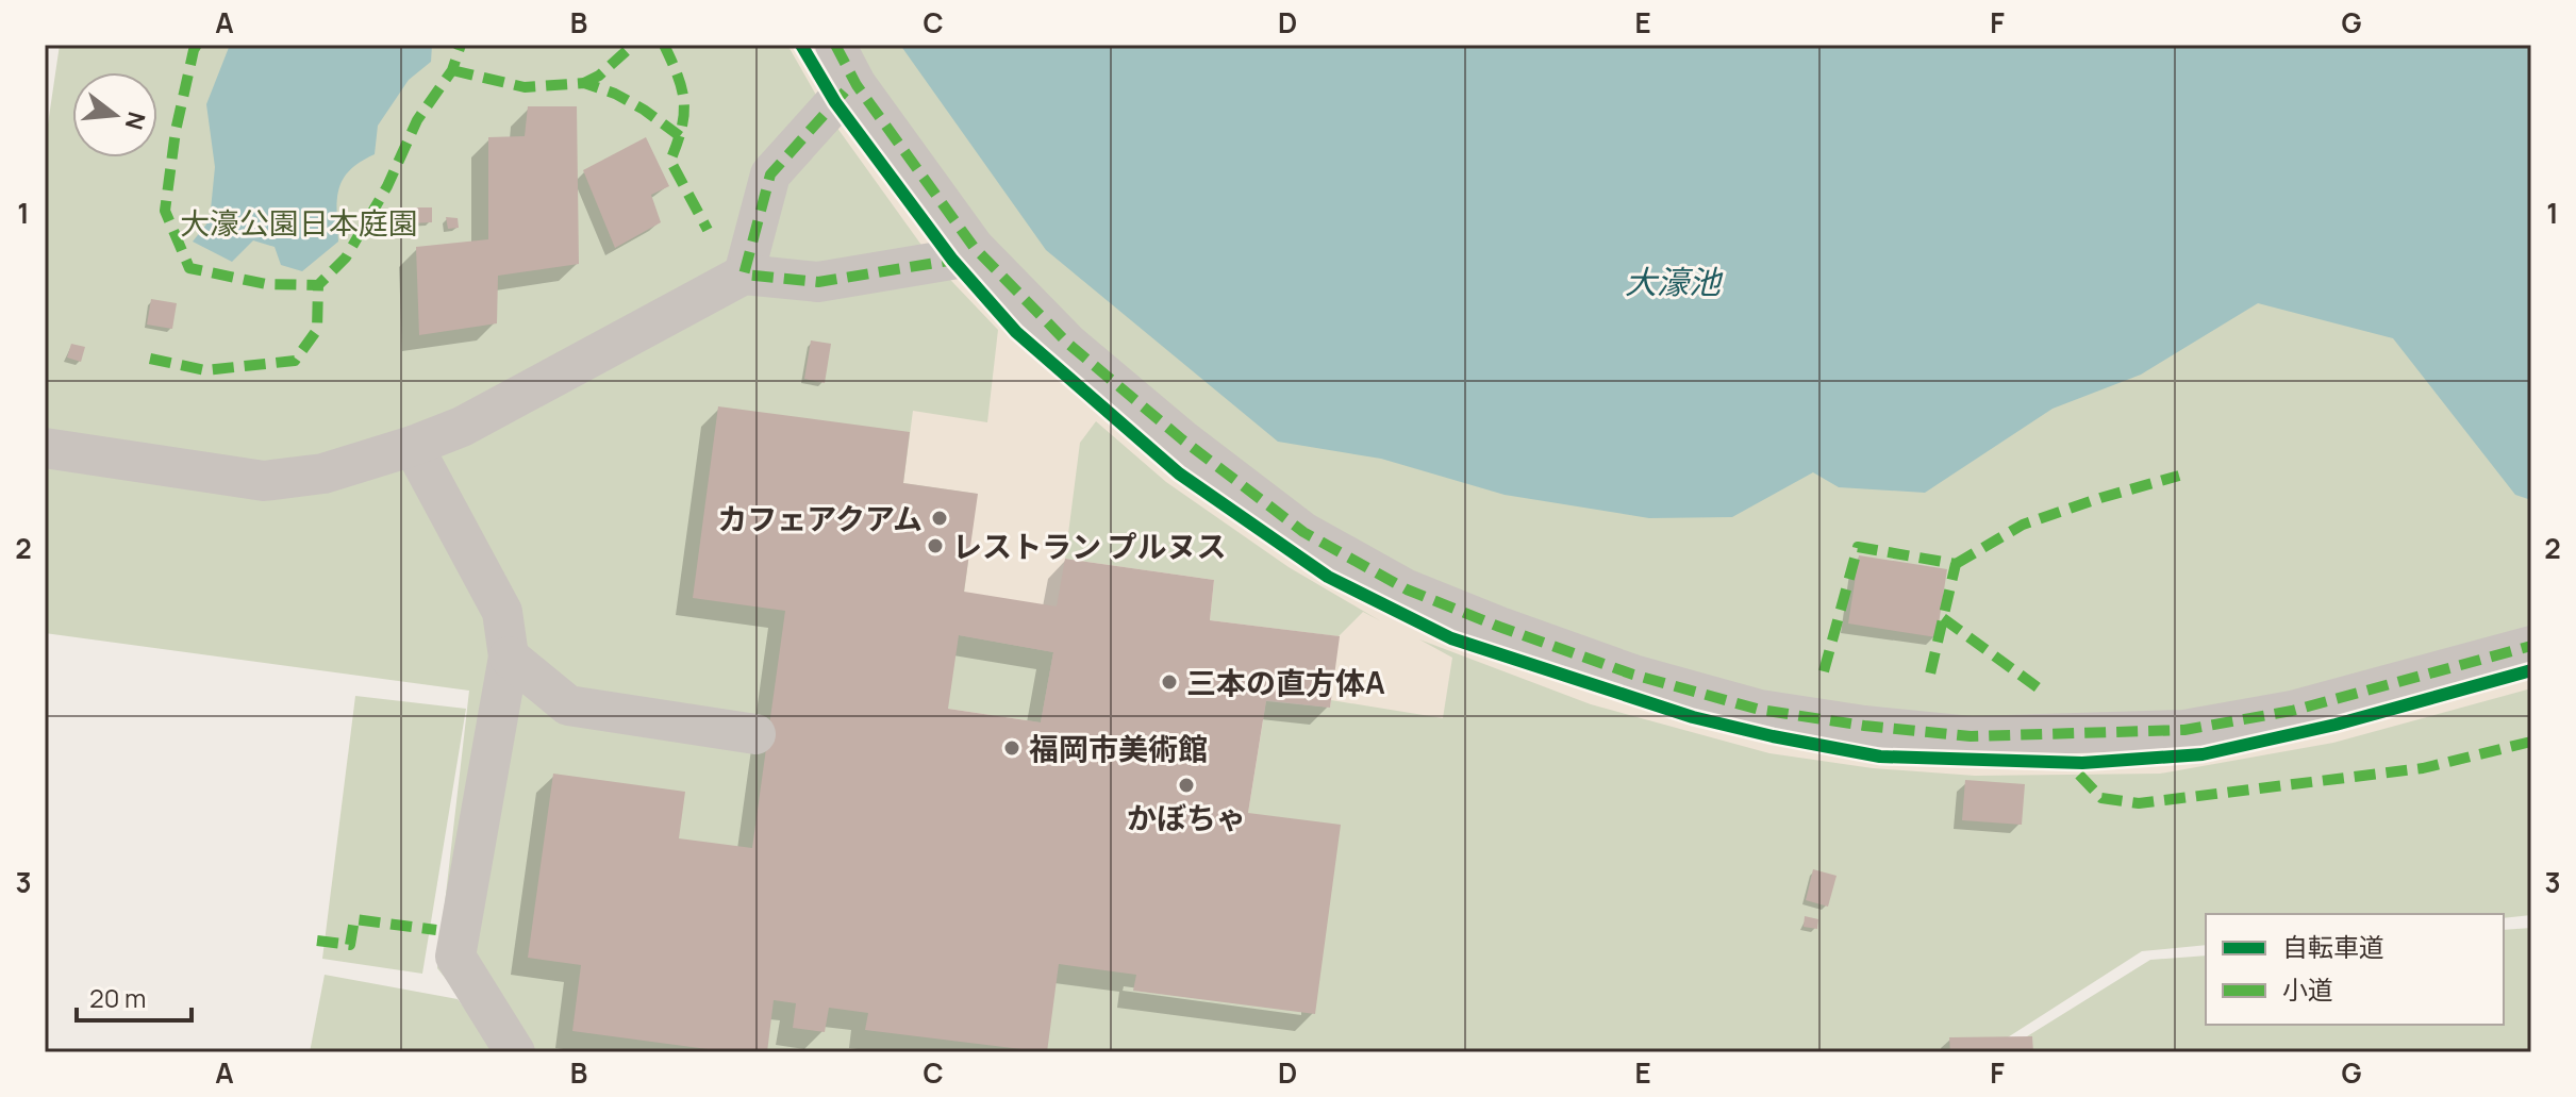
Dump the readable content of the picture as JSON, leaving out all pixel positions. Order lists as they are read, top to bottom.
{
  "water": ["大濠池"],
  "parks": ["大濠公園日本庭園"],
  "places": [
    "カフェアクアム",
    "レストラン プルヌス",
    "三本の直方体A",
    "福岡市美術館",
    "かぼちゃ"
  ],
  "legend": ["自転車道", "小道"],
  "scale_bar": "20 m",
  "north": "right",
  "grid": {
    "columns": [
      "A",
      "B",
      "C",
      "D",
      "E",
      "F",
      "G"
    ],
    "rows": ["1", "2", "3"]
  }
}
